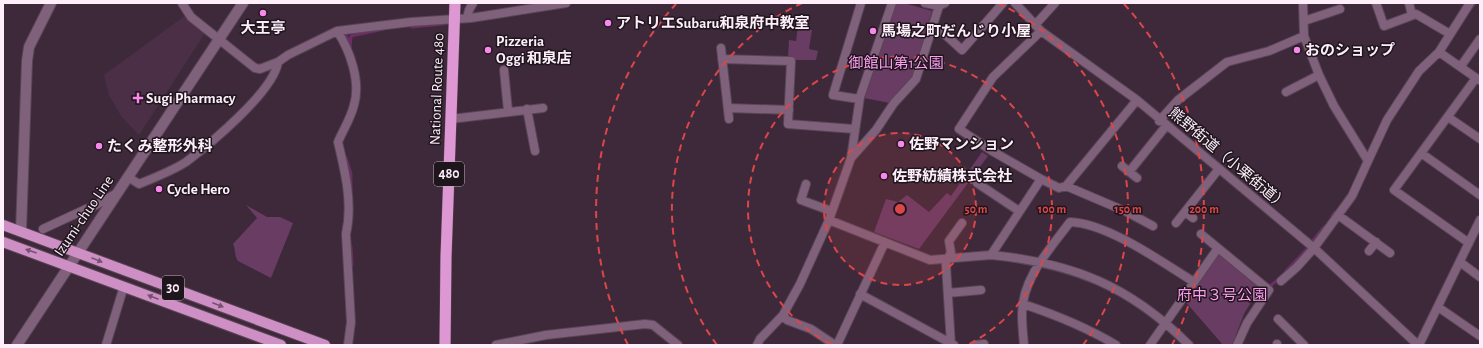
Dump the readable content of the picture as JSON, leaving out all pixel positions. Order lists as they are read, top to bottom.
{
  "streets": {
    "highway": ["National Route 480", "480"],
    "main road": ["30"],
    "street": ["熊野街道（小栗街道）", "Izumi-chuo Line"]
  },
  "crossings": [
    ["Izumi-chuo Line", "30"]
  ],
  "parks": ["御館山第1公園", "府中３号公園"],
  "places": {
    "other": [
      "大王亭",
      "アトリエSubaru和泉府中教室",
      "馬場之町だんじり小屋",
      "Pizzeria Oggi 和泉店",
      "おのショップ",
      "佐野マンション",
      "たくみ整形外科",
      "佐野紡績株式会社",
      "Cycle Hero"
    ],
    "health": ["Sugi Pharmacy"]
  },
  "rings": [
    "50 m",
    "100 m",
    "150 m",
    "200 m"
  ]
}
